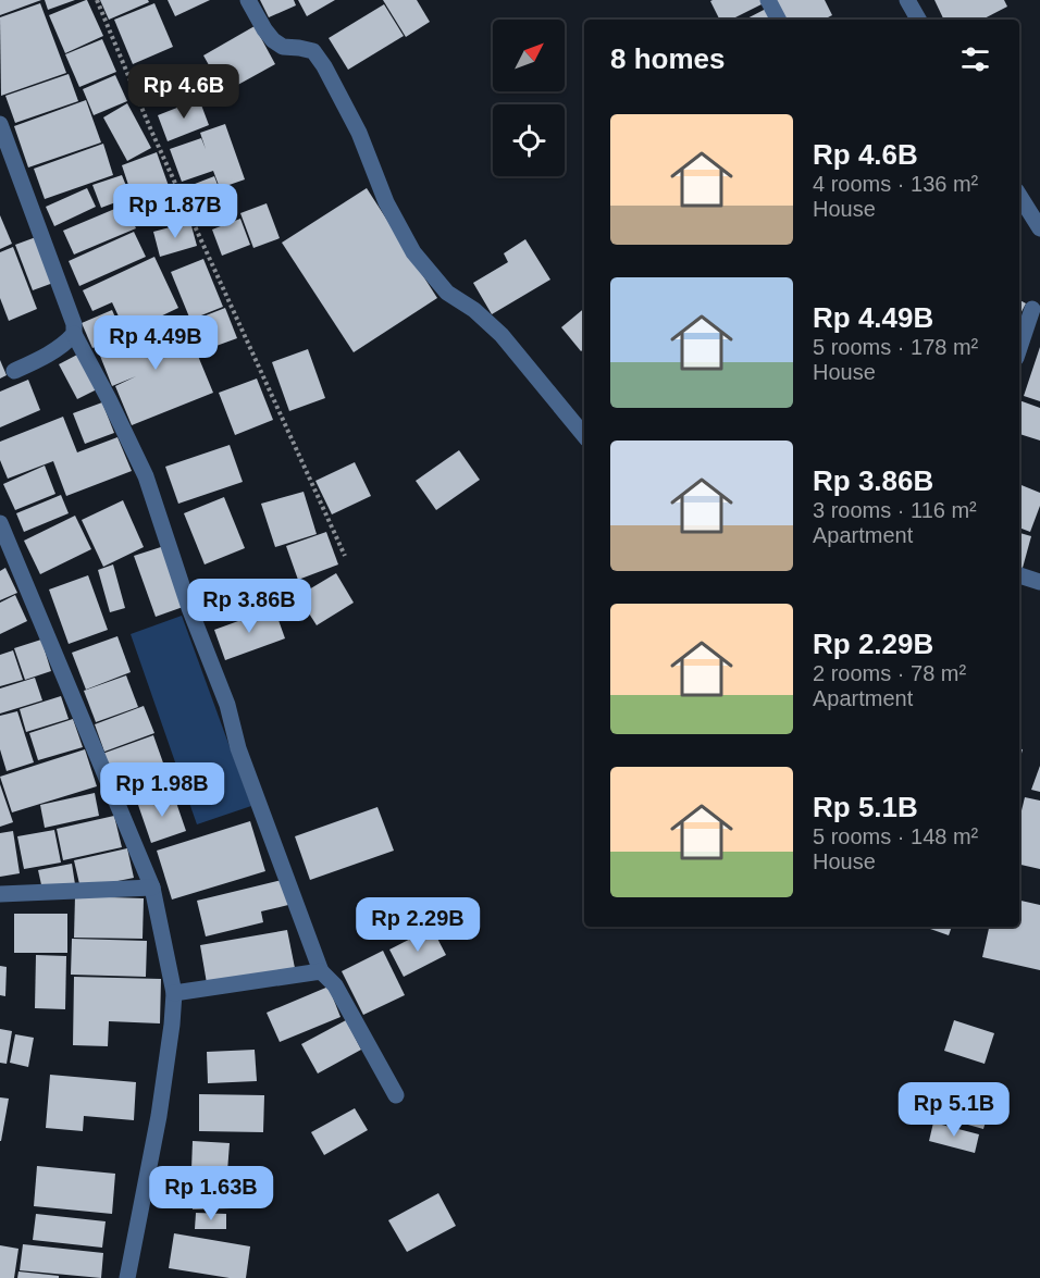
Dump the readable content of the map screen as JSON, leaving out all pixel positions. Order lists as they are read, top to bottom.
{
  "north": "top right",
  "page": {
    "heading": "8 homes",
    "price": [
      "Rp 4.6B",
      "Rp 1.87B",
      "Rp 4.49B",
      "Rp 3.86B",
      "Rp 1.98B",
      "Rp 2.29B",
      "Rp 5.1B",
      "Rp 1.63B"
    ],
    "list": [
      {
        "name": "Rp 4.6B",
        "note": "4 rooms · 136 m² · House"
      },
      {
        "name": "Rp 4.49B",
        "note": "5 rooms · 178 m² · House"
      },
      {
        "name": "Rp 3.86B",
        "note": "3 rooms · 116 m² · Apartment"
      },
      {
        "name": "Rp 2.29B",
        "note": "2 rooms · 78 m² · Apartment"
      },
      {
        "name": "Rp 5.1B",
        "note": "5 rooms · 148 m² · House"
      }
    ]
  }
}
